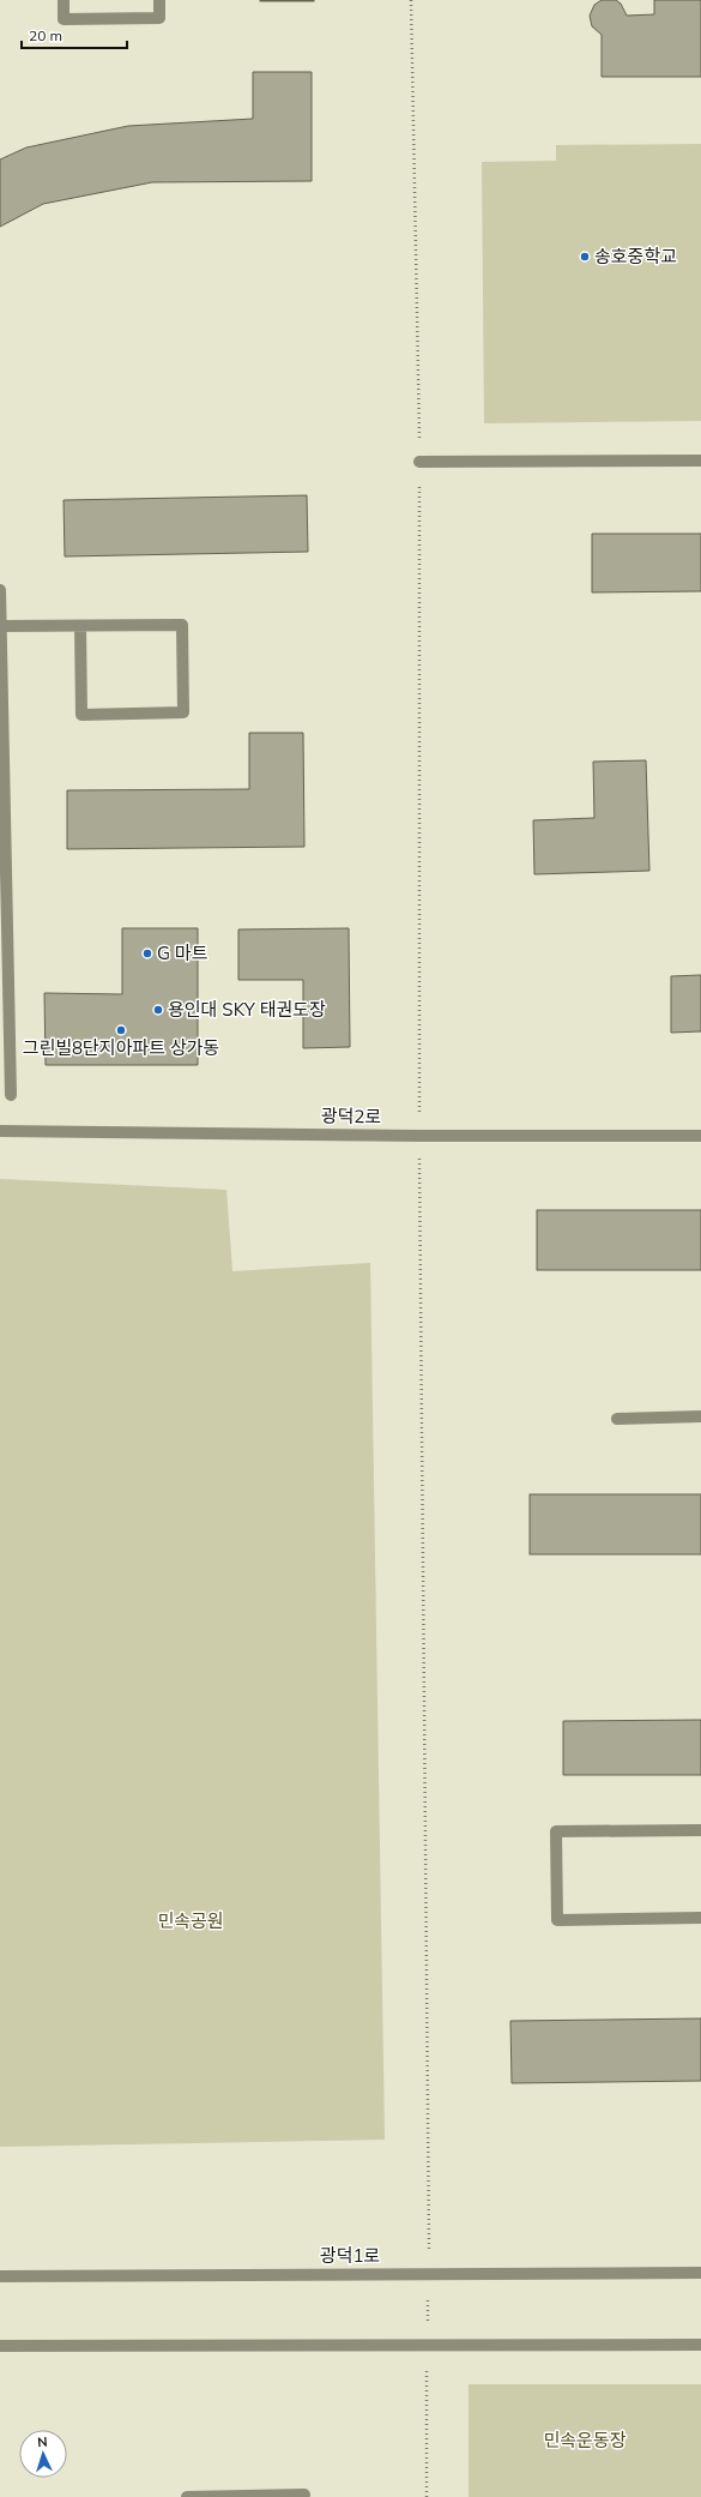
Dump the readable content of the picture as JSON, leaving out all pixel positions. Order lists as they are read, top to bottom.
{
  "streets": {
    "street": ["광덕2로", "광덕1로"]
  },
  "parks": ["민속공원", "민속운동장"],
  "places": [
    "송호중학교",
    "G 마트",
    "용인대 SKY 태권도장",
    "그린빌8단지아파트 상가동"
  ],
  "scale_bar": "20 m",
  "north": "top"
}
